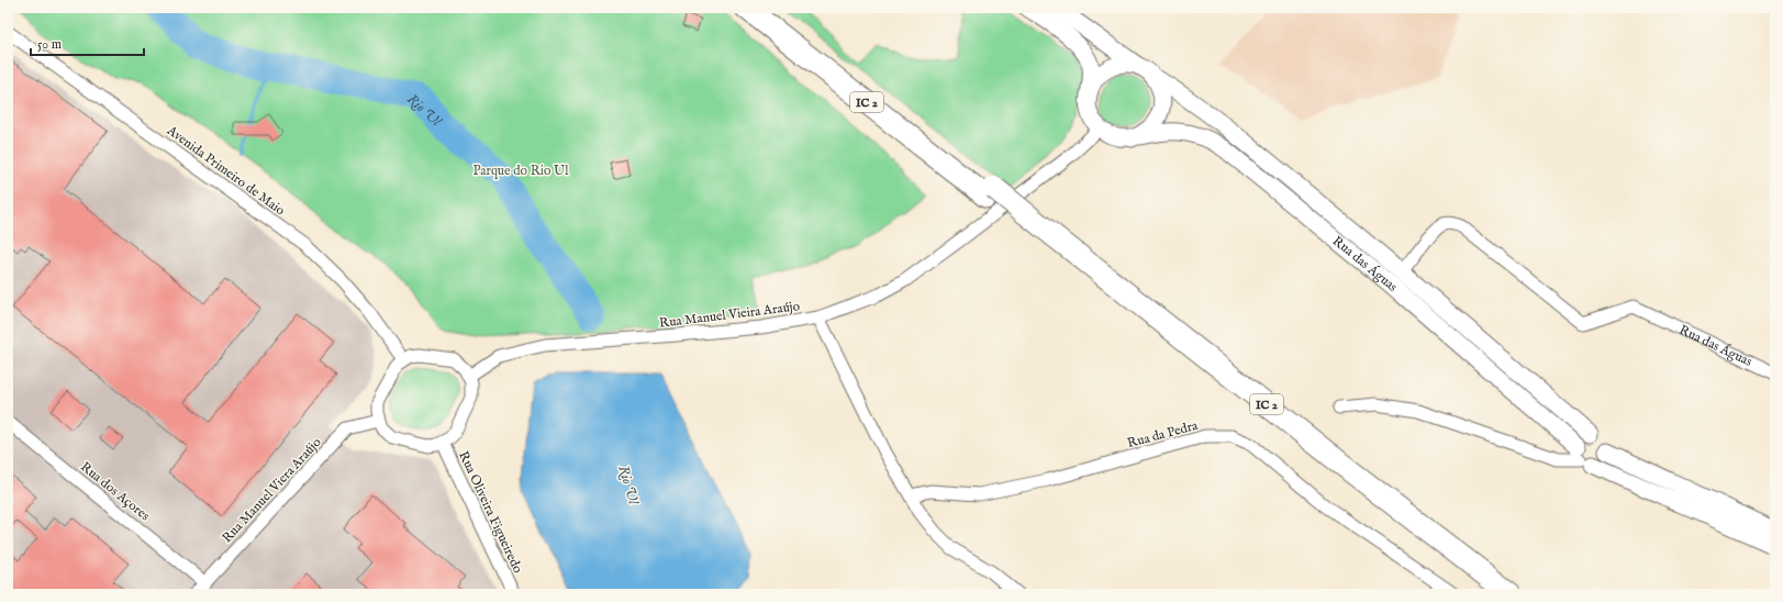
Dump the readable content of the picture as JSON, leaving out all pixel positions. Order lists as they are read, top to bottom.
{
  "streets": {
    "highway": ["IC 2"],
    "main road": ["Rua das Águas"],
    "street": [
      "Avenida Primeiro de Maio",
      "Rua Manuel Vieira Araújo",
      "Rua da Pedra",
      "Rua Manuel Viera Araújo",
      "Rua dos Açores",
      "Rua Oliveira Figueiredo"
    ]
  },
  "crossings": [
    ["Avenida Primeiro de Maio", "Rua Manuel Vieira Araújo"],
    ["Avenida Primeiro de Maio", "Rua Manuel Viera Araújo"],
    ["Avenida Primeiro de Maio", "Rua Oliveira Figueiredo"],
    ["Rua das Águas", "Rua Manuel Vieira Araújo"],
    ["Rua Manuel Vieira Araújo", "Rua Manuel Viera Araújo"],
    ["Rua Manuel Vieira Araújo", "Rua Oliveira Figueiredo"],
    ["Rua Manuel Viera Araújo", "Rua dos Açores"],
    ["Rua Manuel Viera Araújo", "Rua Oliveira Figueiredo"]
  ],
  "water": ["Rio Ul"],
  "parks": ["Parque do Rio Ul"],
  "scale_bar": "50 m"
}
